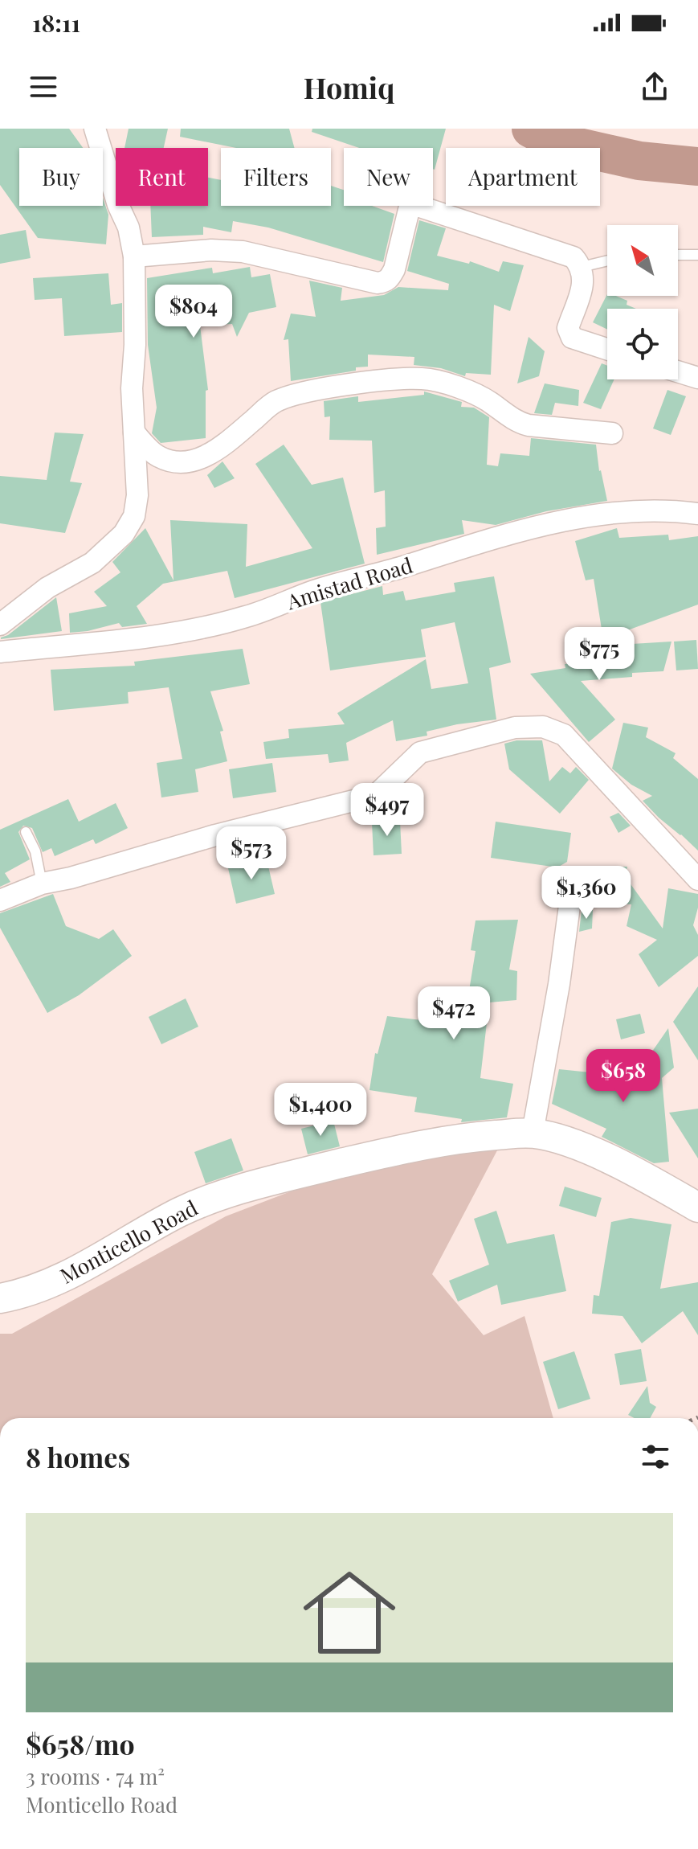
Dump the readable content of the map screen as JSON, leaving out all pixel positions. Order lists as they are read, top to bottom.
{
  "streets": {
    "main road": ["Monticello Road"],
    "street": ["Amistad Road"]
  },
  "north": "top left",
  "page": {
    "status": "18:11",
    "header": "Homiq",
    "chip": [
      "Buy",
      "Rent",
      "Filters",
      "New",
      "Apartment"
    ],
    "price": [
      "$804",
      "$775",
      "$497",
      "$573",
      "$1,360",
      "$472",
      "$658",
      "$1,400"
    ],
    "heading": "8 homes",
    "list": [
      {
        "name": "$658/mo",
        "note": "3 rooms · 74 m² · Monticello Road"
      }
    ]
  }
}
